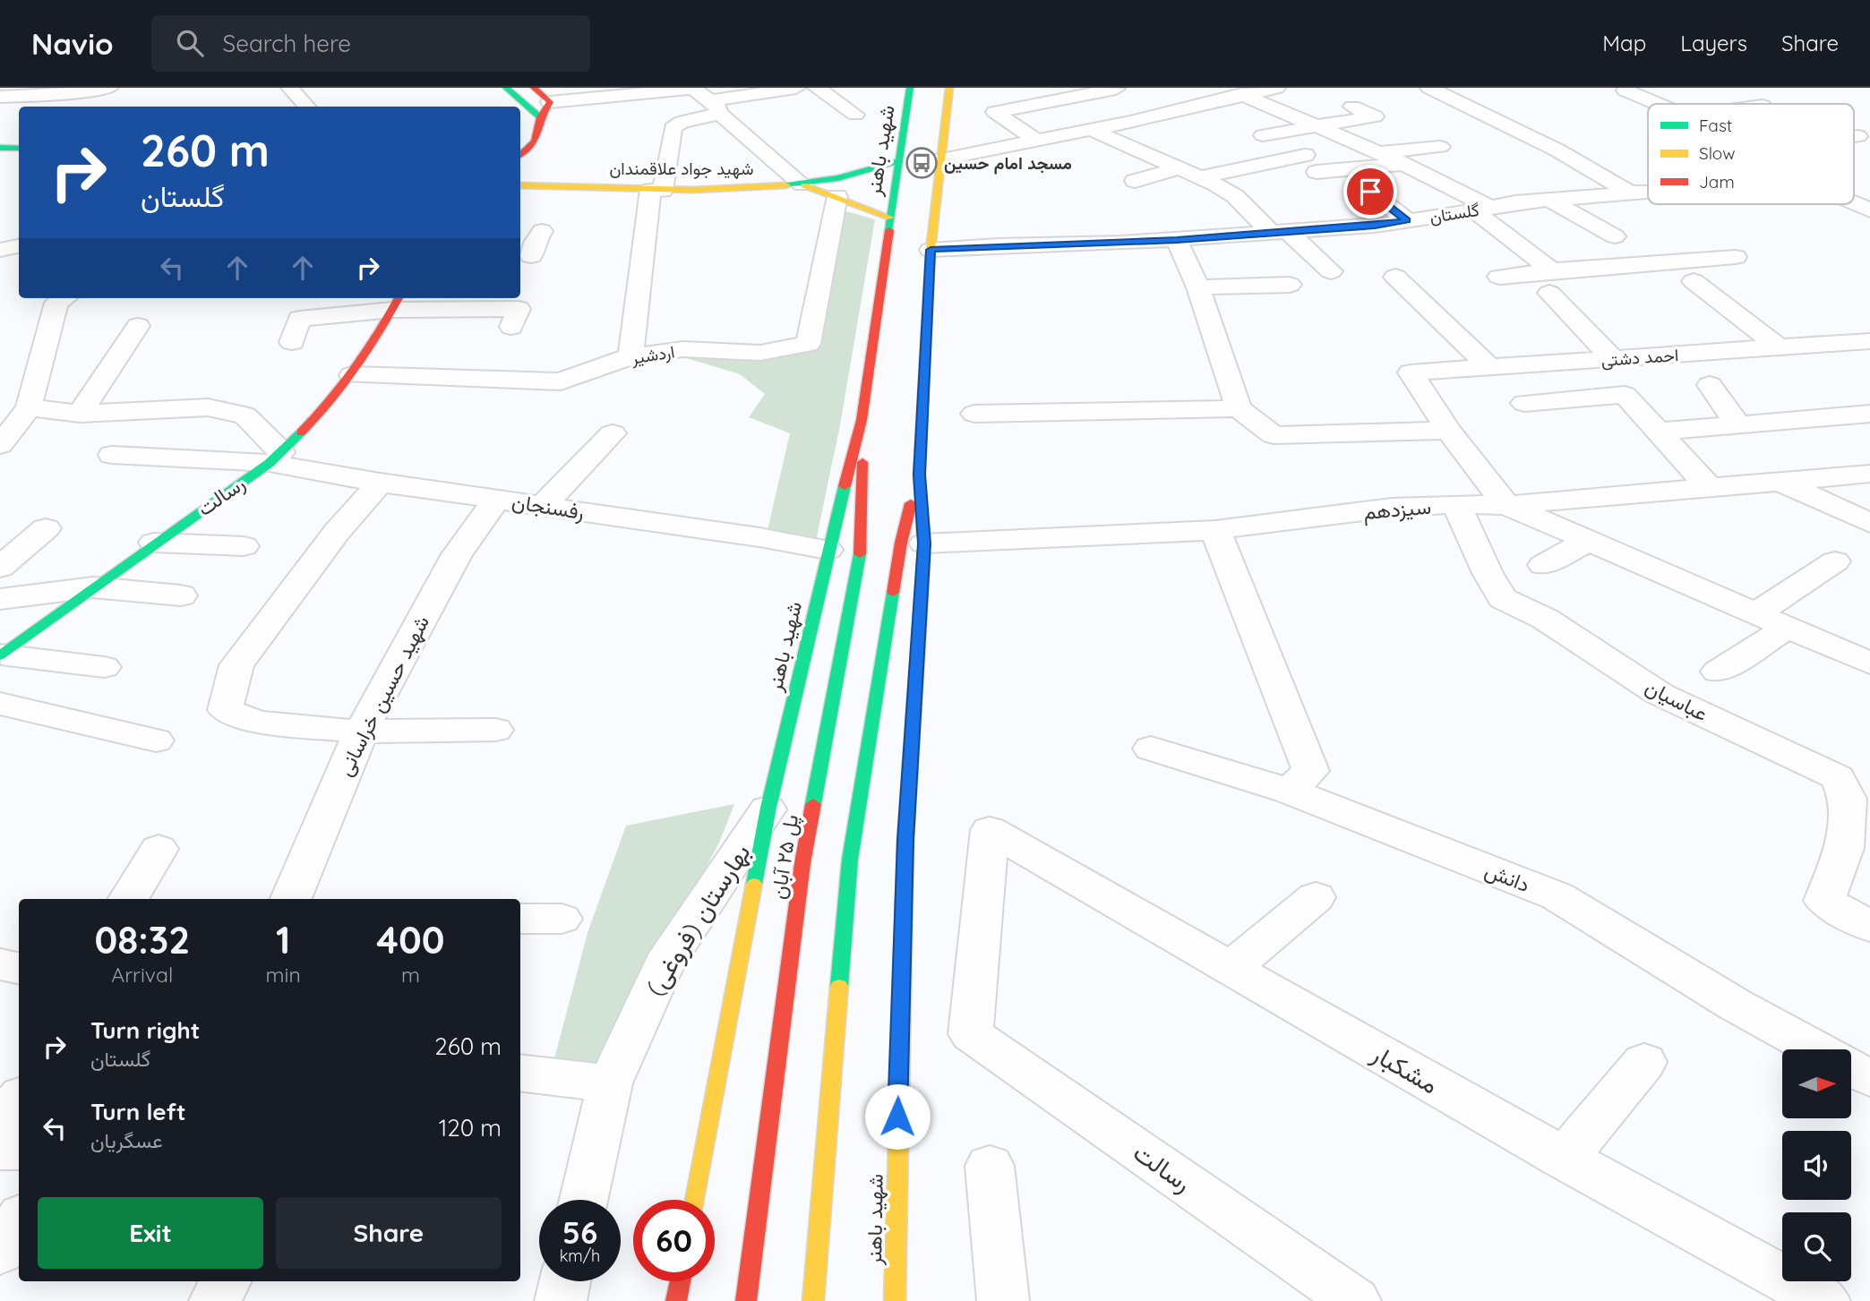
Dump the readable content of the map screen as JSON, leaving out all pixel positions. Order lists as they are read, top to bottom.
{
  "streets": {
    "main road": [
      "شهید باهنر",
      "شهید جواد علاقمندان",
      "رسالت",
      "پل ۲۵ آبان"
    ],
    "street": [
      "گلستان",
      "اردشیر",
      "احمد دشتی",
      "رفسنجان",
      "سیزدهم",
      "شهید حسین خراسانی",
      "عباسیان",
      "دانش",
      "بهارستان (فروغی)",
      "مشکبار"
    ]
  },
  "crossings": [
    ["شهید باهنر", "شهید جواد علاقمندان"],
    ["شهید باهنر", "گلستان"],
    ["شهید باهنر", "رفسنجان"],
    ["شهید باهنر", "سیزدهم"],
    ["شهید باهنر", "پل ۲۵ آبان"],
    ["شهید باهنر", "بهارستان (فروغی)"],
    ["شهید جواد علاقمندان", "اردشیر"],
    ["اردشیر", "رسالت"],
    ["رسالت", "رفسنجان"],
    ["رسالت", "مشکبار"],
    ["رفسنجان", "شهید حسین خراسانی"],
    ["سیزدهم", "عباسیان"]
  ],
  "places": {
    "bus stop": ["مسجد امام حسین"]
  },
  "legend": ["Fast", "Slow", "Jam"],
  "north": "right",
  "page": {
    "header": "Navio",
    "search": "Search here",
    "nav": ["Map", "Layers", "Share"],
    "turn": ["260 m", "گلستان"],
    "eta": [
      "08:32",
      "Arrival",
      "1",
      "min",
      "400",
      "m"
    ],
    "list": [
      {
        "name": "Turn right",
        "note": "گلستان",
        "value": "260 m"
      },
      {
        "name": "Turn left",
        "note": "عسگریان",
        "value": "120 m"
      }
    ],
    "buttons": ["Exit", "Share"],
    "speed": "56 km/h",
    "limit": "60"
  }
}
